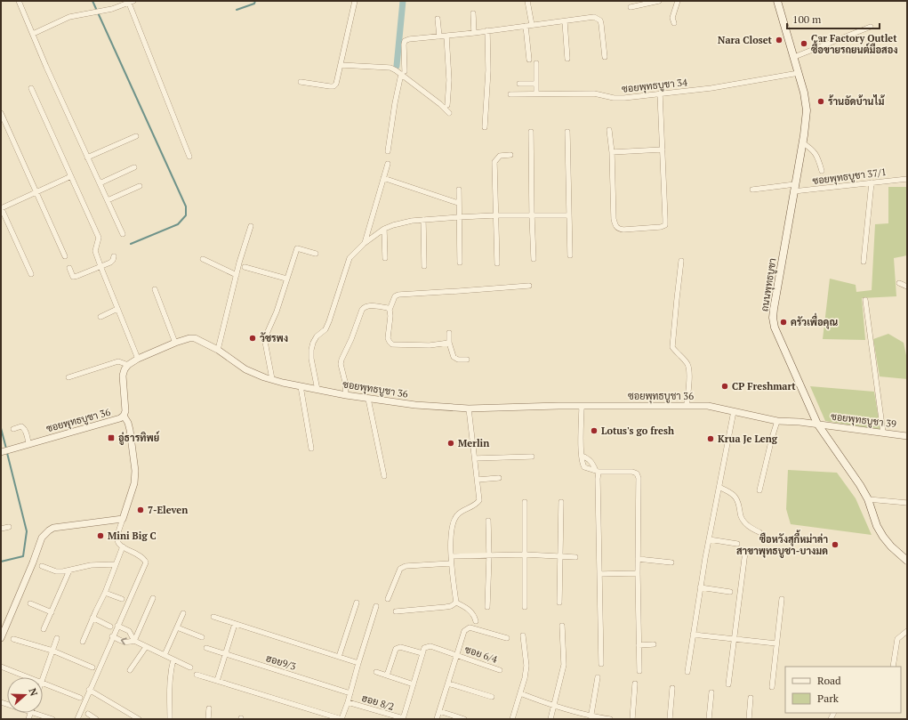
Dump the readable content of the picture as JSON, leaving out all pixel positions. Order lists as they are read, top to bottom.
{
  "streets": {
    "main road": ["ถนนพุทธบูชา"],
    "street": [
      "ซอยพุทธบูชา 34",
      "ซอยพุทธบูชา 37/1",
      "ซอยพุทธบูชา 36",
      "ซอยพุทธบูชา 39",
      "ซอย 6/4",
      "ฮอย9/3",
      "ฮอย 8/2"
    ]
  },
  "crossings": [
    ["ซอยพุทธบูชา 34", "ถนนพุทธบูชา"],
    ["ซอยพุทธบูชา 37/1", "ถนนพุทธบูชา"],
    ["ถนนพุทธบูชา", "ซอยพุทธบูชา 36"],
    ["ถนนพุทธบูชา", "ซอยพุทธบูชา 39"],
    ["ซอยพุทธบูชา 36", "ซอยพุทธบูชา 39"]
  ],
  "places": {
    "other": [
      "Nara Closet",
      "Car Factory Outlet ซื้อขายรถยนต์มือสอง",
      "ร้านอัดบ้านไม้",
      "ครัวเพื่อคุณ",
      "วัชรพง",
      "CP Freshmart",
      "Lotus's go fresh",
      "Krua Je Leng",
      "Merlin",
      "7-Eleven",
      "Mini Big C",
      "ซือหวังสุกี้หม่าล่า สาขาพุทธบูชา-บางมด"
    ],
    "transit": ["อู่ธารทิพย์"]
  },
  "legend": ["Road", "Park"],
  "scale_bar": "100 m",
  "north": "right"
}
